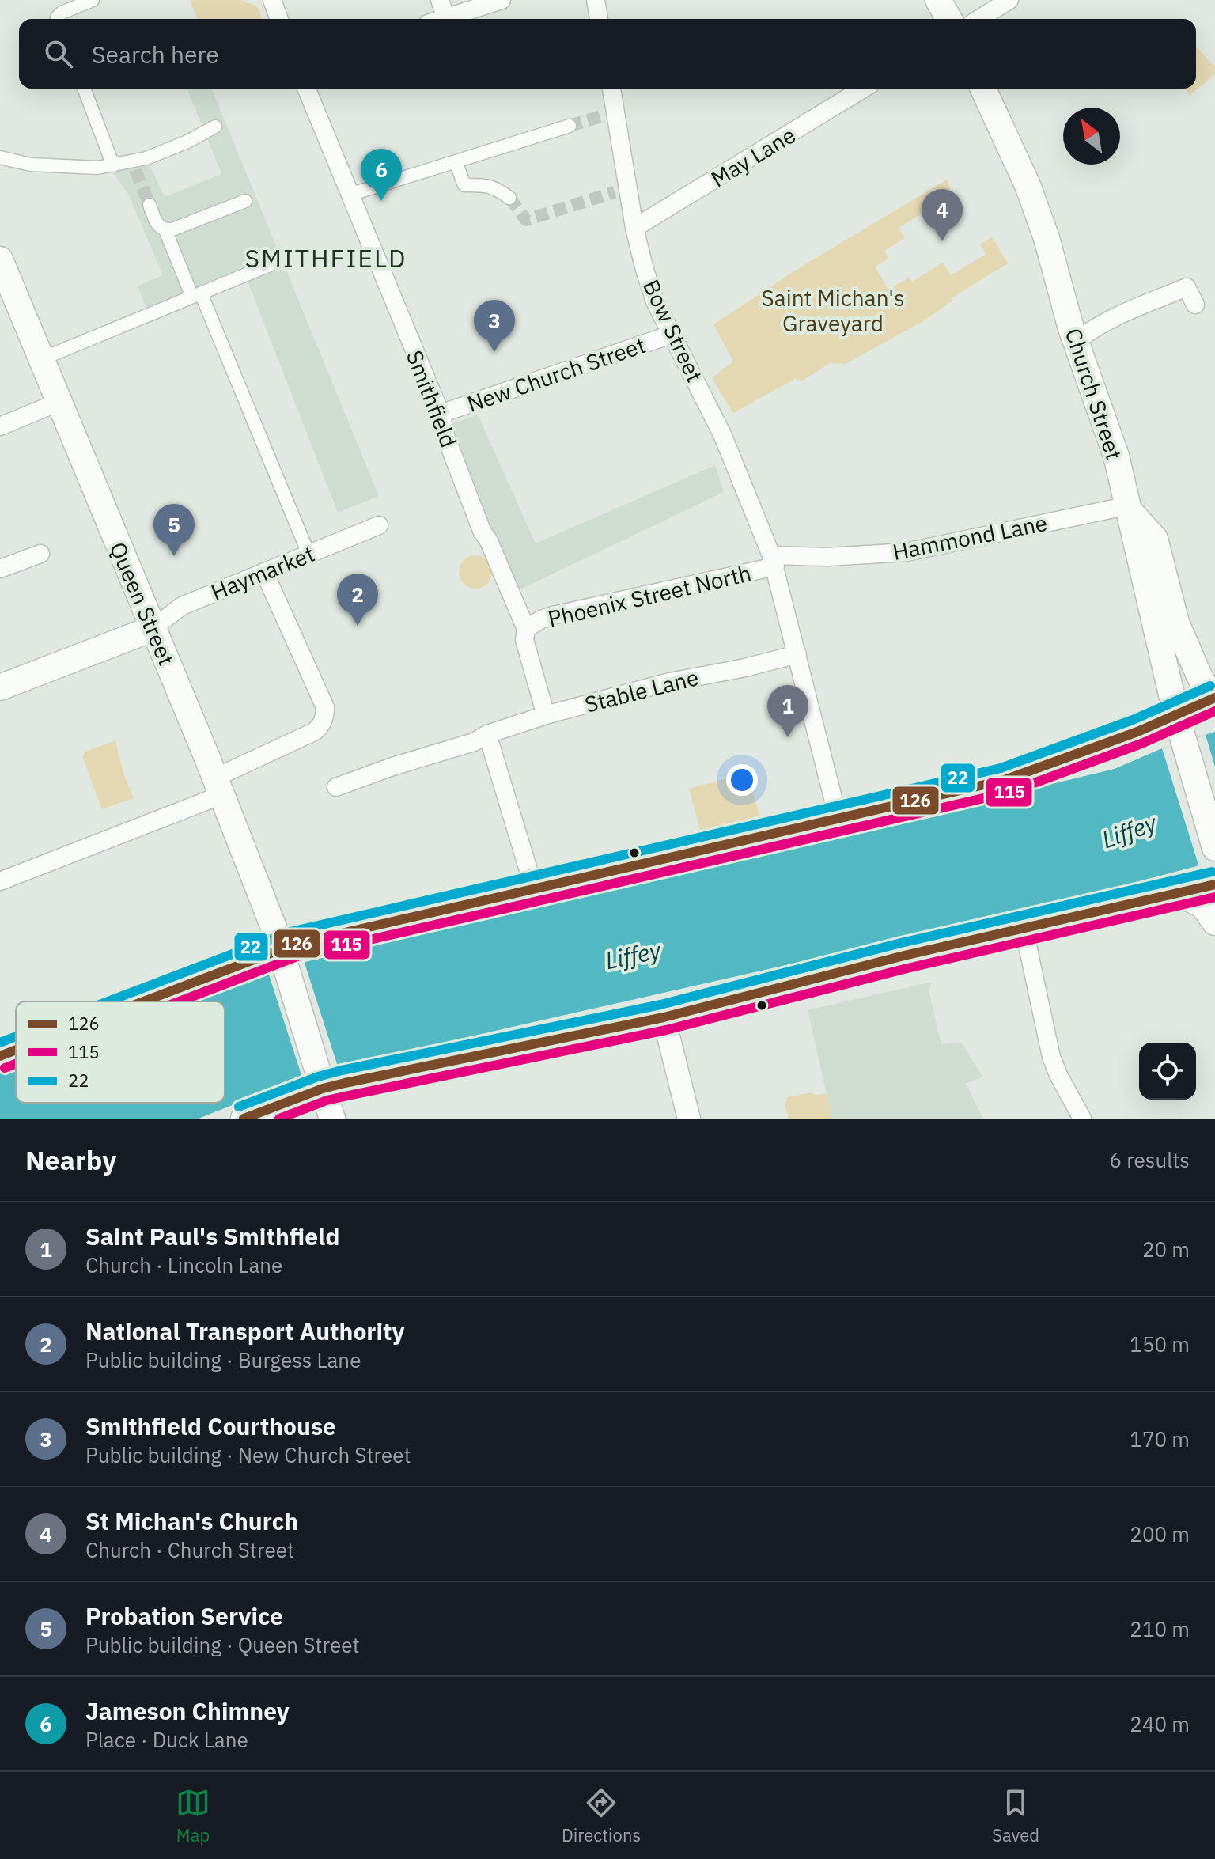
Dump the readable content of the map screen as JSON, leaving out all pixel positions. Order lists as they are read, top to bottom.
{
  "streets": {
    "main road": ["Church Street", "Queen Street"],
    "street": [
      "May Lane",
      "Bow Street",
      "New Church Street",
      "Smithfield",
      "Hammond Lane",
      "Haymarket",
      "Phoenix Street North",
      "Stable Lane"
    ]
  },
  "crossings": [
    ["May Lane", "Bow Street"],
    ["Bow Street", "New Church Street"],
    ["Bow Street", "Hammond Lane"],
    ["Bow Street", "Phoenix Street North"],
    ["Bow Street", "Stable Lane"],
    ["New Church Street", "Smithfield"],
    ["Church Street", "Hammond Lane"],
    ["Smithfield", "Phoenix Street North"],
    ["Smithfield", "Stable Lane"],
    ["Hammond Lane", "Phoenix Street North"],
    ["Haymarket", "Queen Street"]
  ],
  "districts": ["SMITHFIELD"],
  "water": ["Liffey"],
  "parks": ["Saint Michan's Graveyard"],
  "lines": ["transit line 22", "transit line 126", "transit line 115"],
  "legend": ["126", "115", "22"],
  "north": "top left",
  "page": {
    "search": "Search here",
    "pins": [
      "6",
      "4",
      "3",
      "5",
      "2",
      "1"
    ],
    "heading": ["Nearby", "6 results"],
    "list": [
      {
        "mark": "1",
        "name": "Saint Paul's Smithfield",
        "note": "Church · Lincoln Lane",
        "value": "20 m"
      },
      {
        "mark": "2",
        "name": "National Transport Authority",
        "note": "Public building · Burgess Lane",
        "value": "150 m"
      },
      {
        "mark": "3",
        "name": "Smithfield Courthouse",
        "note": "Public building · New Church Street",
        "value": "170 m"
      },
      {
        "mark": "4",
        "name": "St Michan's Church",
        "note": "Church · Church Street",
        "value": "200 m"
      },
      {
        "mark": "5",
        "name": "Probation Service",
        "note": "Public building · Queen Street",
        "value": "210 m"
      },
      {
        "mark": "6",
        "name": "Jameson Chimney",
        "note": "Place · Duck Lane",
        "value": "240 m"
      }
    ],
    "nav": ["Map", "Directions", "Saved"]
  }
}
